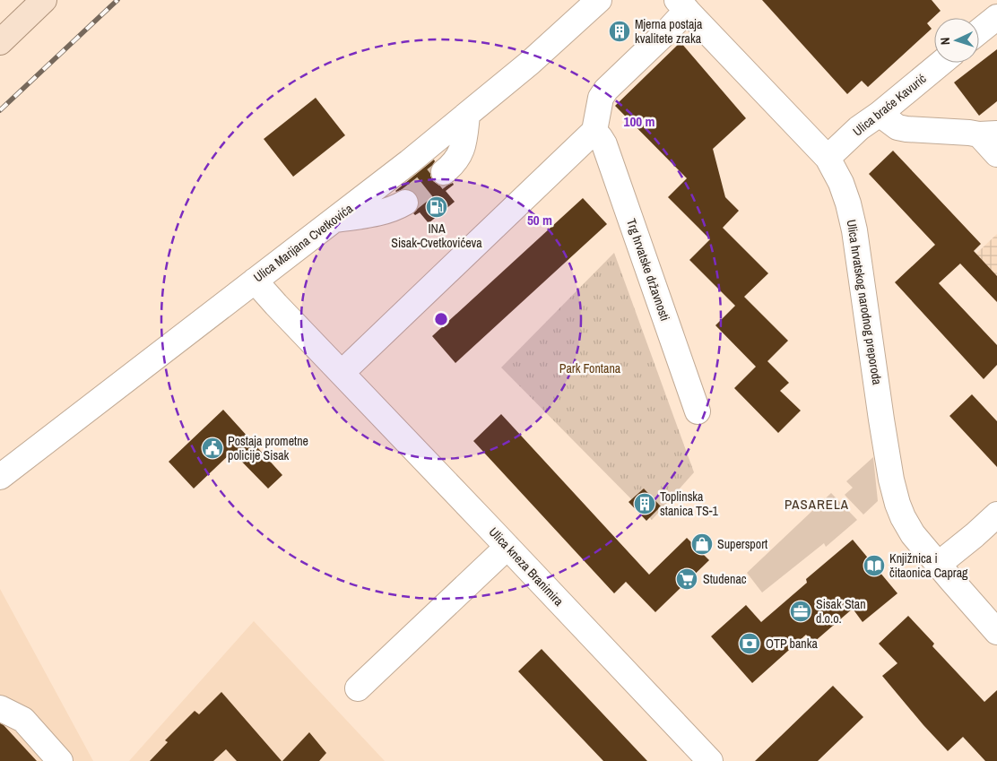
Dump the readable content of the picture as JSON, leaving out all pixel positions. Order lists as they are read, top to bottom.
{
  "streets": {
    "street": [
      "Ulica braće Kavurić",
      "Ulica Marijana Cvetkovića",
      "Trg hrvatske državnosti",
      "Ulica hrvatskog narodnog preporoda",
      "Ulica kneza Branimira"
    ]
  },
  "crossings": [
    ["Ulica braće Kavurić", "Ulica hrvatskog narodnog preporoda"],
    ["Ulica Marijana Cvetkovića", "Ulica kneza Branimira"]
  ],
  "districts": ["PASARELA"],
  "parks": ["Park Fontana"],
  "places": {
    "building": ["Mjerna postaja kvalitete zraka", "Toplinska stanica TS-1"],
    "fuel station": ["INA Sisak-Cvetkovićeva"],
    "public building": ["Postaja prometne policije Sisak"],
    "shop": ["Supersport"],
    "library": ["Knjižnica i čitaonica Caprag"],
    "supermarket": ["Studenac"],
    "office": ["Sisak Stan d.o.o."],
    "bank": ["OTP banka"]
  },
  "north": "left",
  "rings": ["100 m", "50 m"]
}
